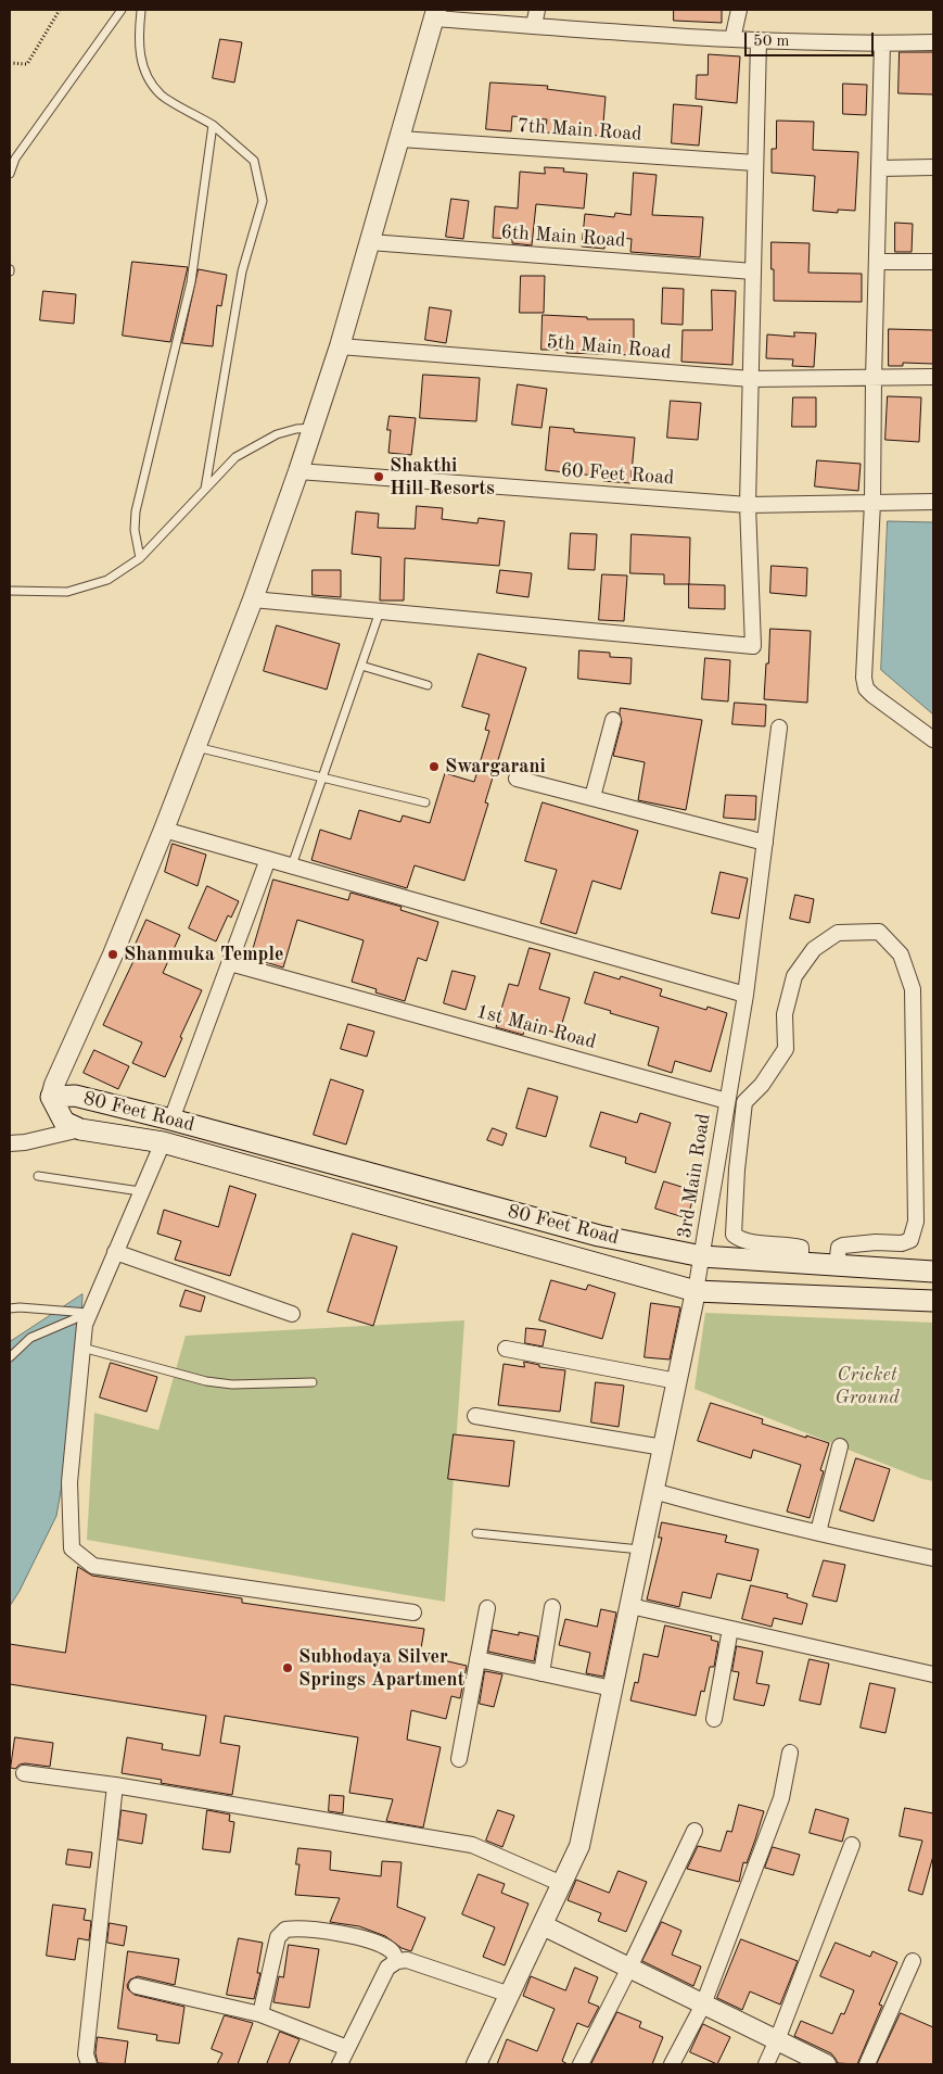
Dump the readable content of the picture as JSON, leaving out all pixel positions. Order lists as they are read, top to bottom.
{
  "streets": {
    "main road": ["80 Feet Road"],
    "street": [
      "7th Main Road",
      "6th Main Road",
      "5th Main Road",
      "60 Feet Road",
      "1st Main Road",
      "3rd Main Road"
    ]
  },
  "crossings": [
    ["1st Main Road", "3rd Main Road"],
    ["80 Feet Road", "3rd Main Road"]
  ],
  "parks": ["Cricket Ground"],
  "places": [
    "Shakthi Hill Resorts",
    "Swargarani",
    "Shanmuka Temple",
    "Subhodaya Silver Springs Apartment"
  ],
  "scale_bar": "50 m"
}
